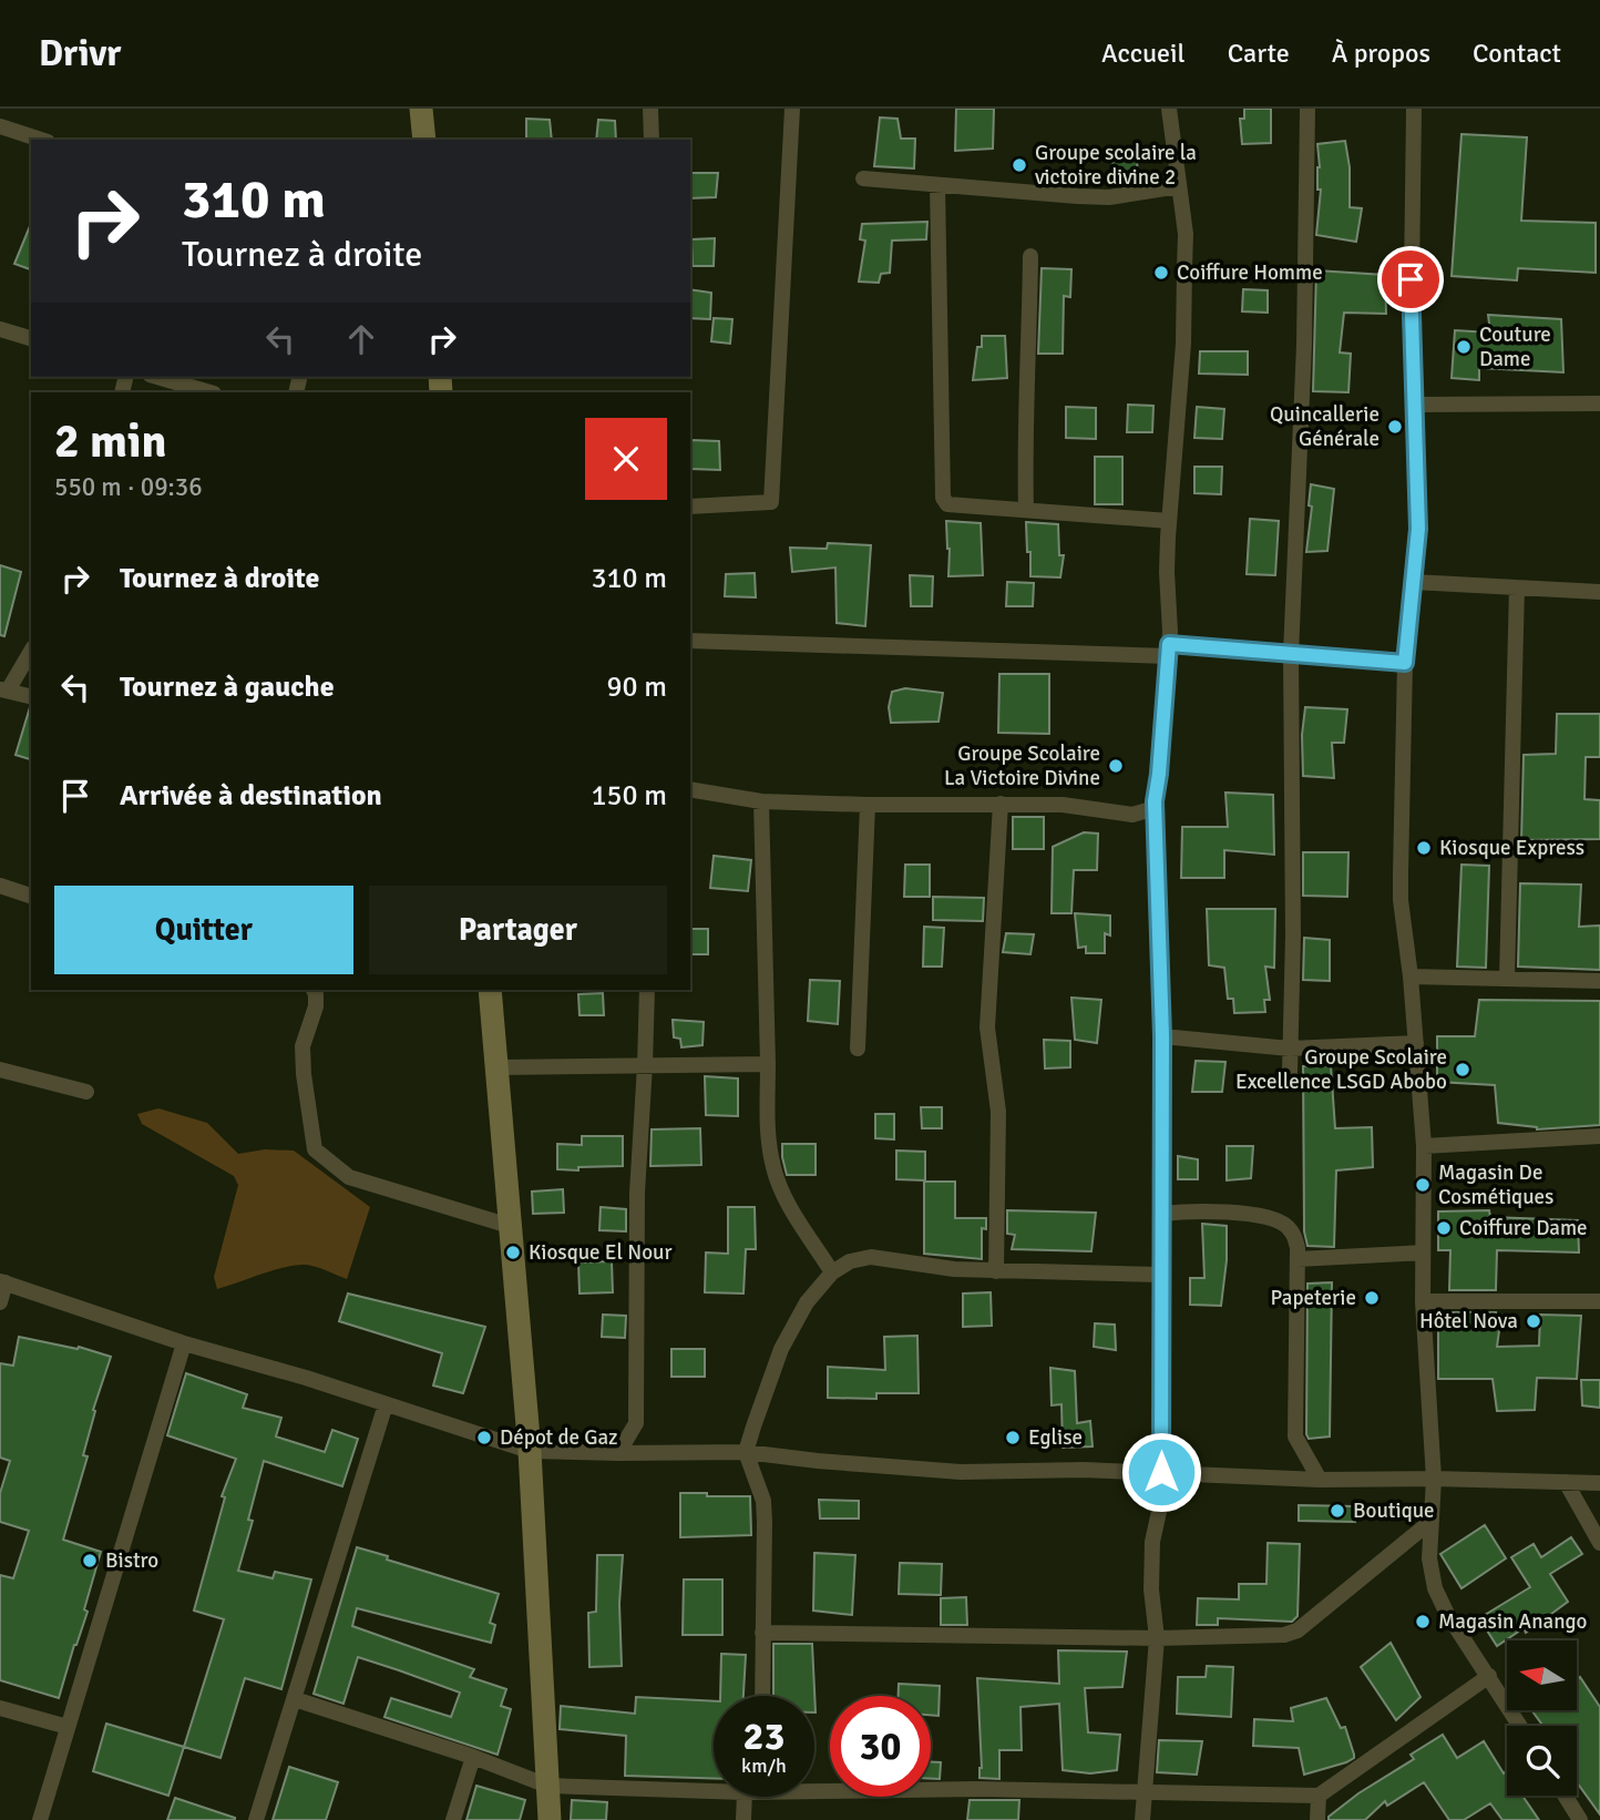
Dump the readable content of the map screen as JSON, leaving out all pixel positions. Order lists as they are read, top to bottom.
{
  "places": [
    "Groupe scolaire la victoire divine 2",
    "Coiffure Homme",
    "Couture Dame",
    "Quincallerie Générale",
    "Groupe Scolaire La Victoire Divine",
    "Kiosque Express",
    "Groupe Scolaire Excellence LSGD Abobo",
    "Magasin De Cosmétiques",
    "Coiffure Dame",
    "Kiosque El Nour",
    "Papeterie",
    "Hôtel Nova",
    "Dépot de Gaz",
    "Eglise",
    "Boutique",
    "Bistro",
    "Magasin Anango"
  ],
  "north": "left",
  "page": {
    "header": "Drivr",
    "nav": [
      "Accueil",
      "Carte",
      "À propos",
      "Contact"
    ],
    "turn": ["310 m", "Tournez à droite"],
    "heading": ["2 min", "550 m · 09:36"],
    "list": [
      {
        "name": "Tournez à droite",
        "value": "310 m"
      },
      {
        "name": "Tournez à gauche",
        "value": "90 m"
      },
      {
        "name": "Arrivée à destination",
        "value": "150 m"
      }
    ],
    "buttons": ["Quitter", "Partager"],
    "speed": "23 km/h",
    "limit": "30"
  }
}
